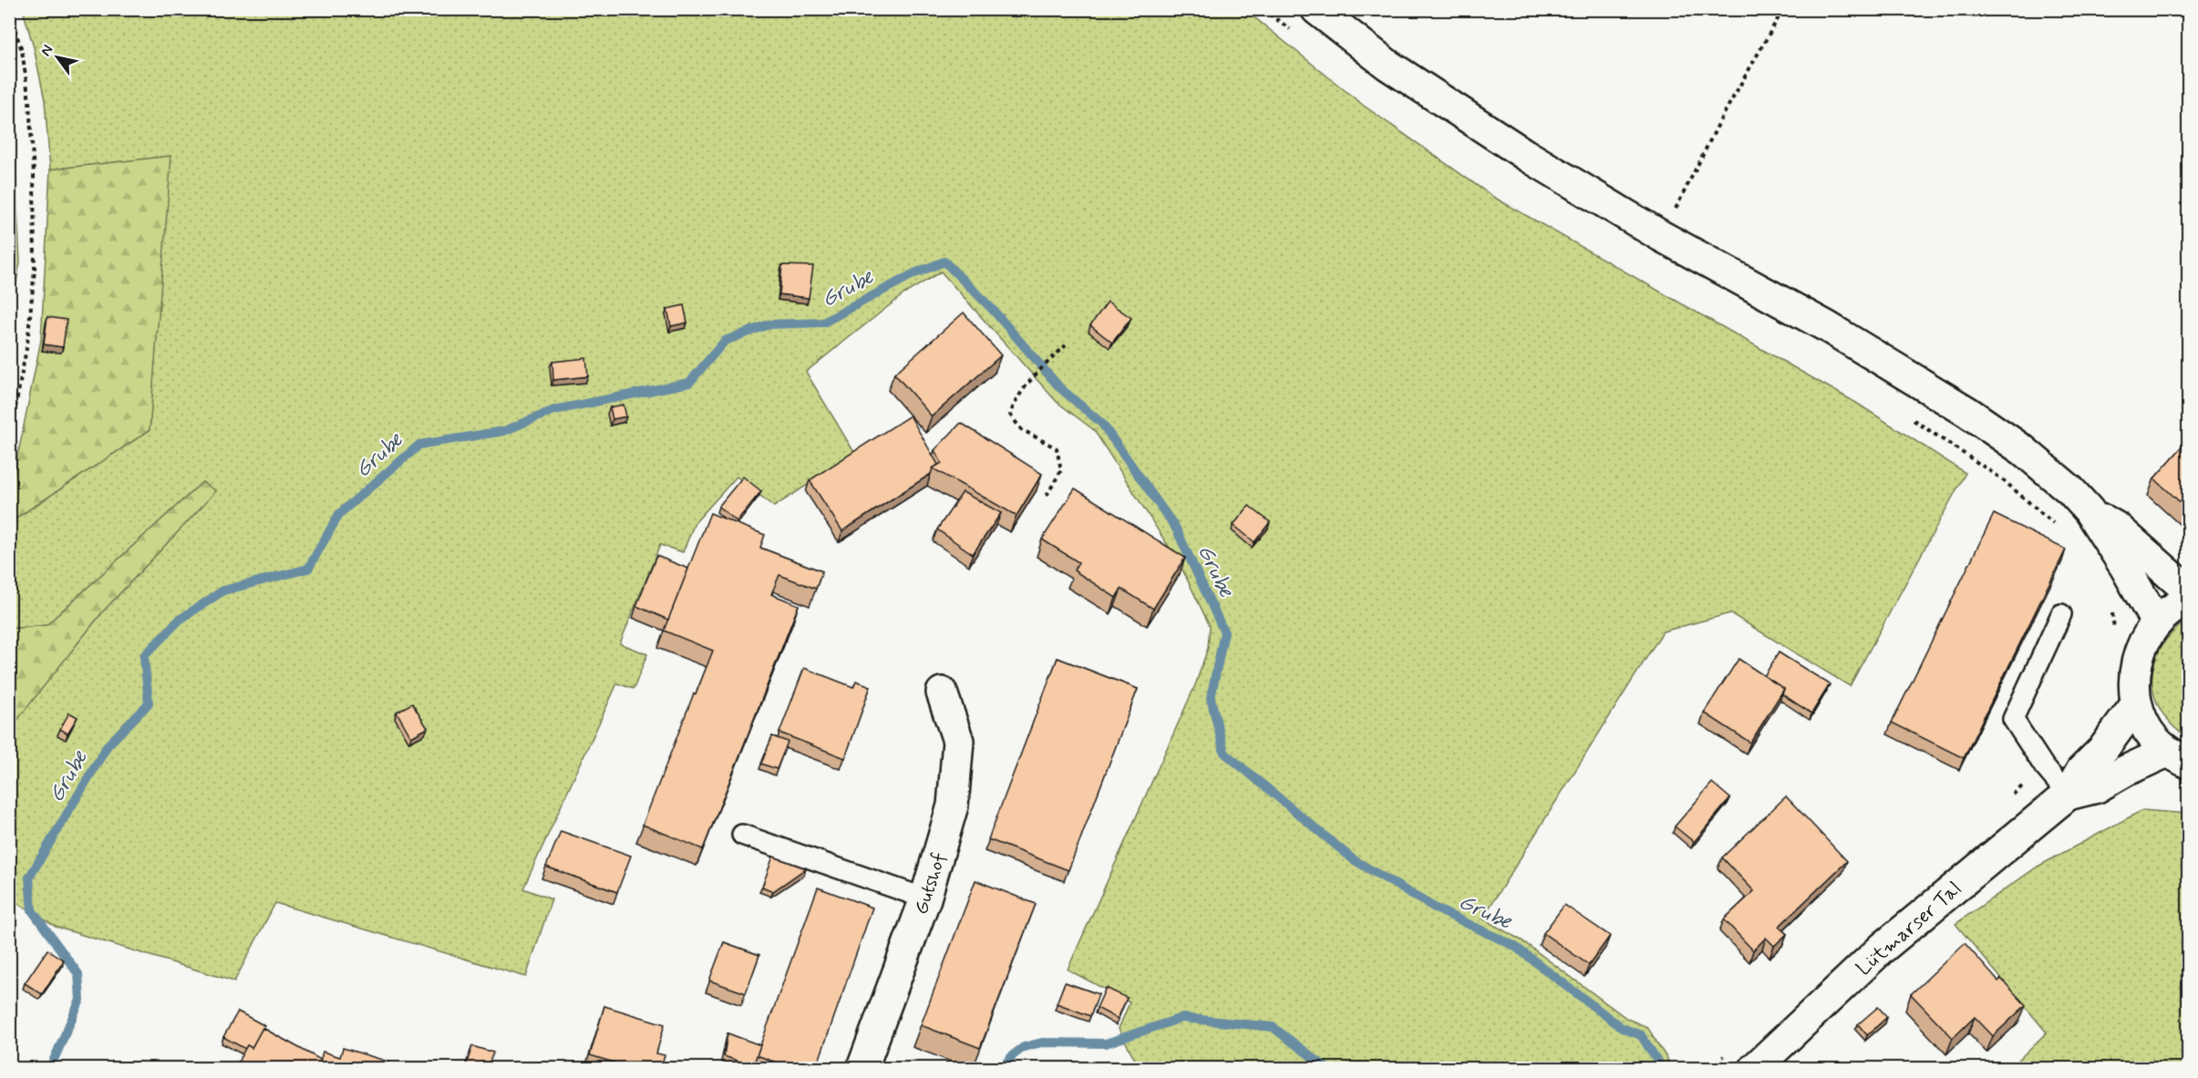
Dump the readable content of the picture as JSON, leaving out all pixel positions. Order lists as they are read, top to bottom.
{
  "streets": {
    "street": ["Gutshof", "Lütmarser Tal"]
  },
  "water": ["Grube"],
  "north": "top left"
}
